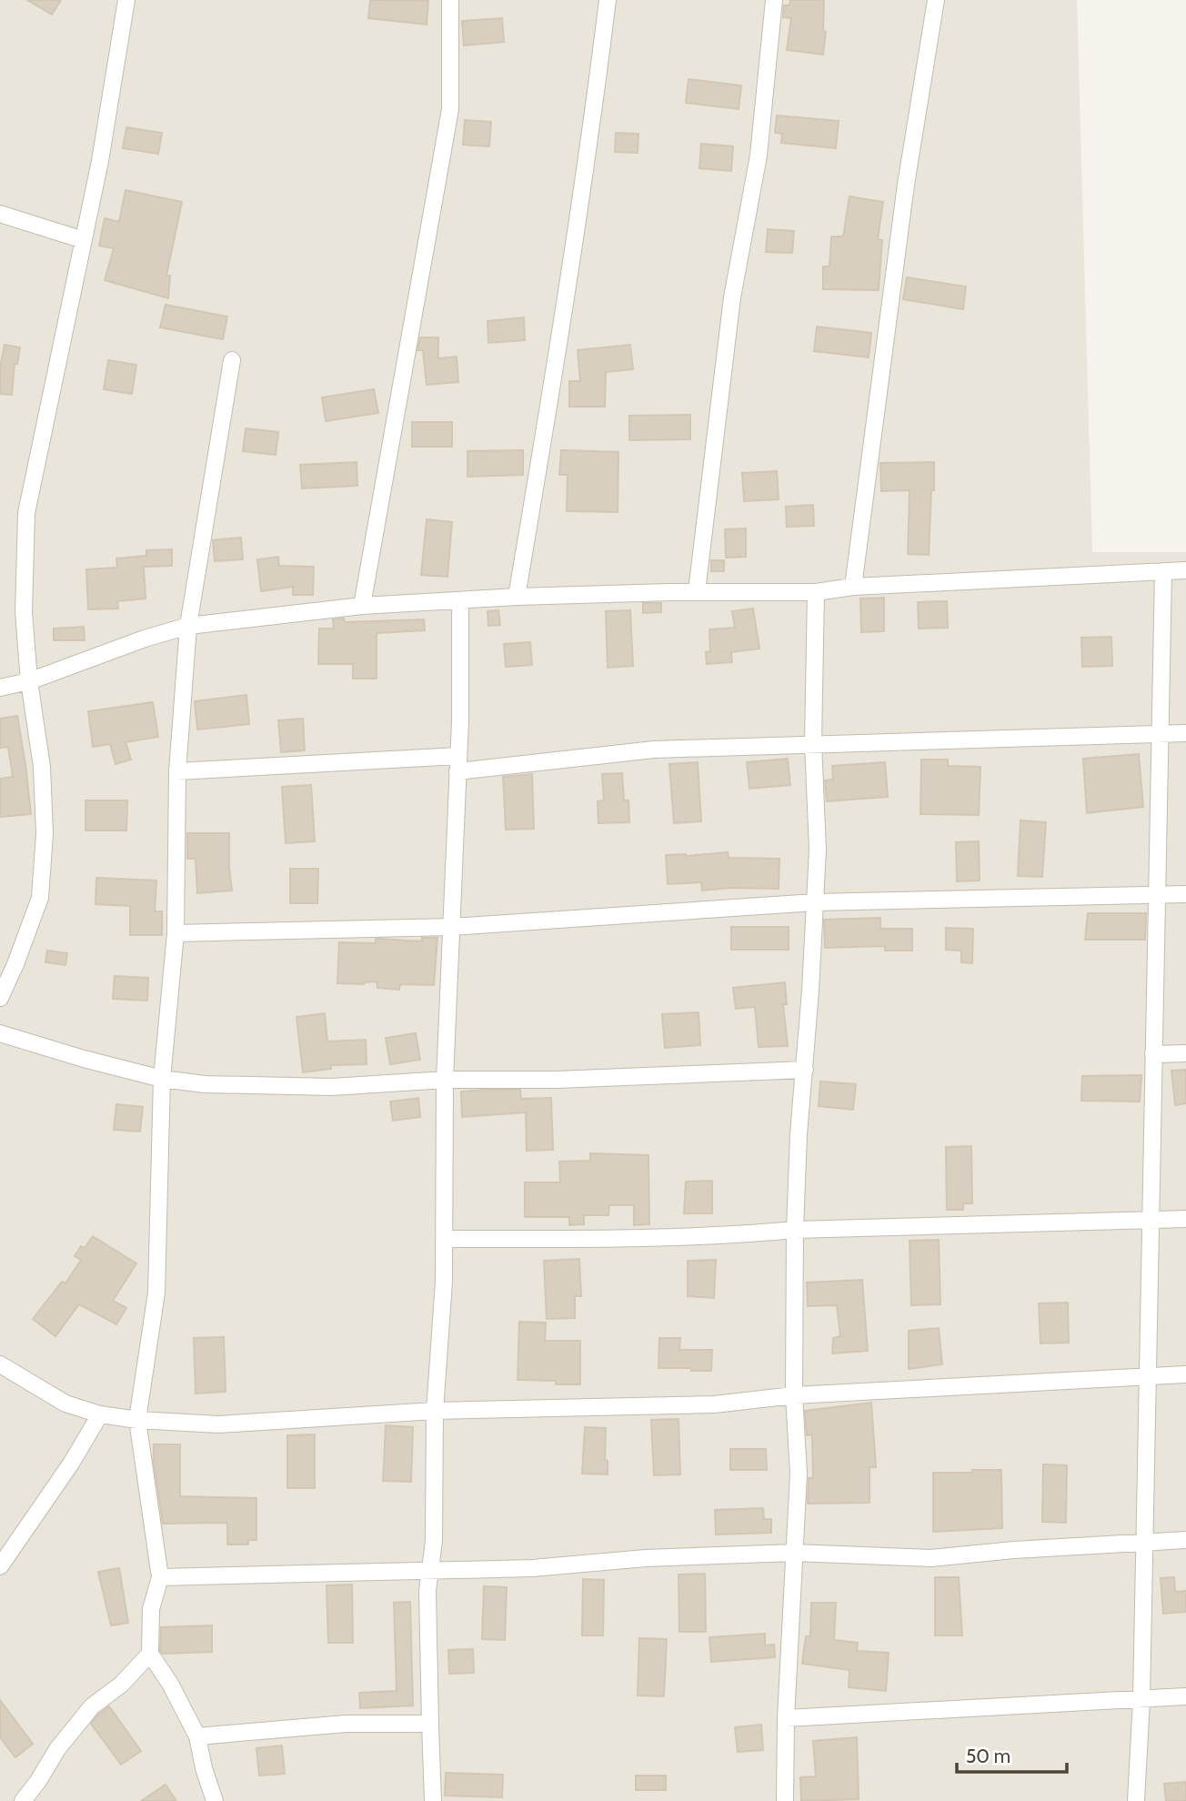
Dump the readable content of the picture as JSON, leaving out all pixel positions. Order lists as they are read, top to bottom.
{
  "scale_bar": "50 m"
}
